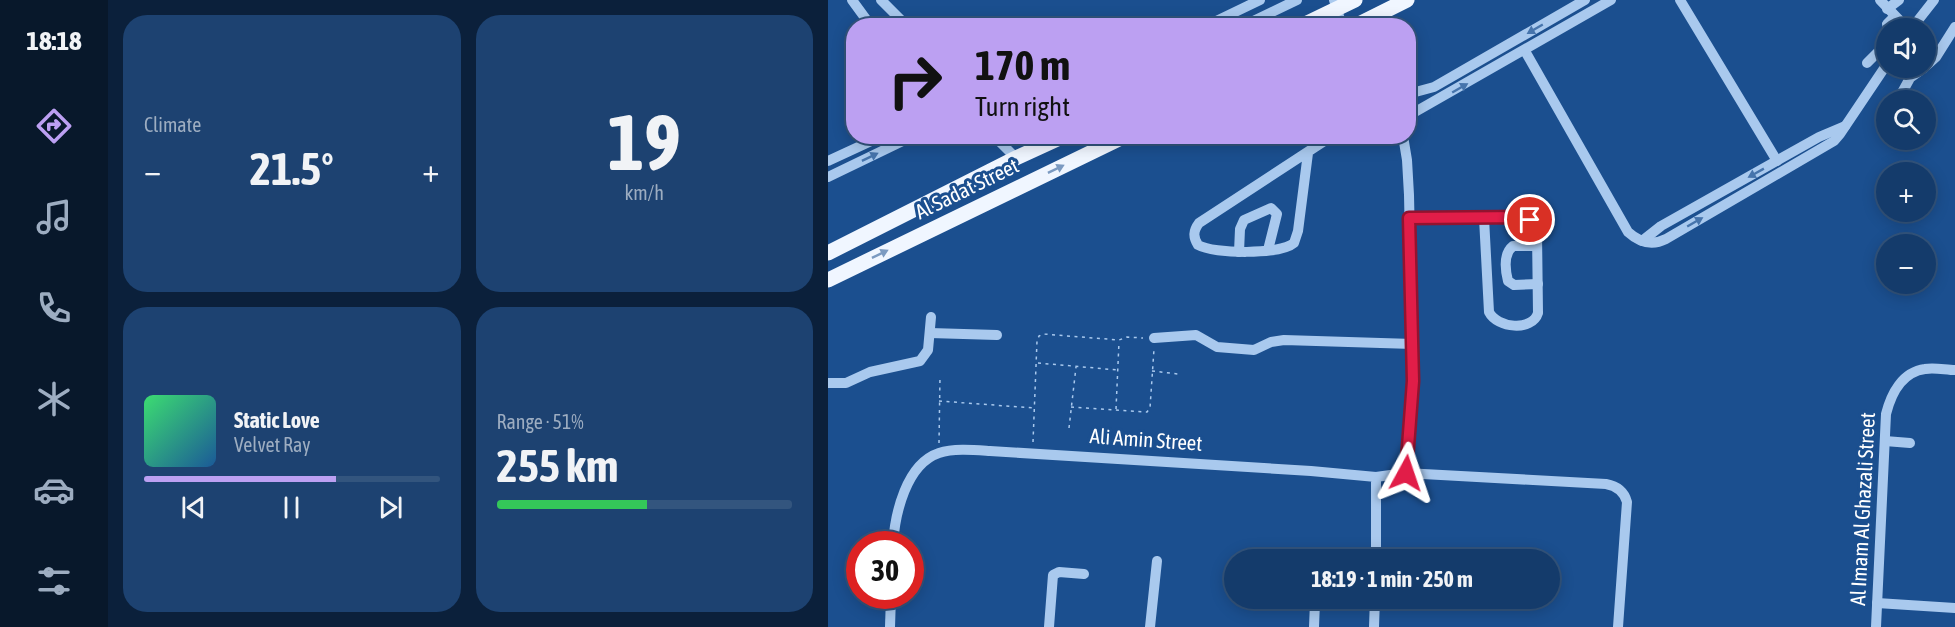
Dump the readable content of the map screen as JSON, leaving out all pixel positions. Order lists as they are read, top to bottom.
{
  "streets": {
    "main road": ["Al Sadat Street"],
    "street": ["Ali Amin Street", "Al Imam Al Ghazali Street"]
  },
  "page": {
    "tabs": "18:18",
    "tile": [
      "Climate",
      ["19", "km/h"],
      ["Range · 51%", "255 km"]
    ],
    "map_buttons": ["+", "−"],
    "turn": ["170 m", "Turn right"],
    "heat": ["−", "21.5°", "+"],
    "song": ["Static Love", "Velvet Ray"],
    "limit": "30",
    "trip": "18:19 · 1 min · 250 m"
  }
}
